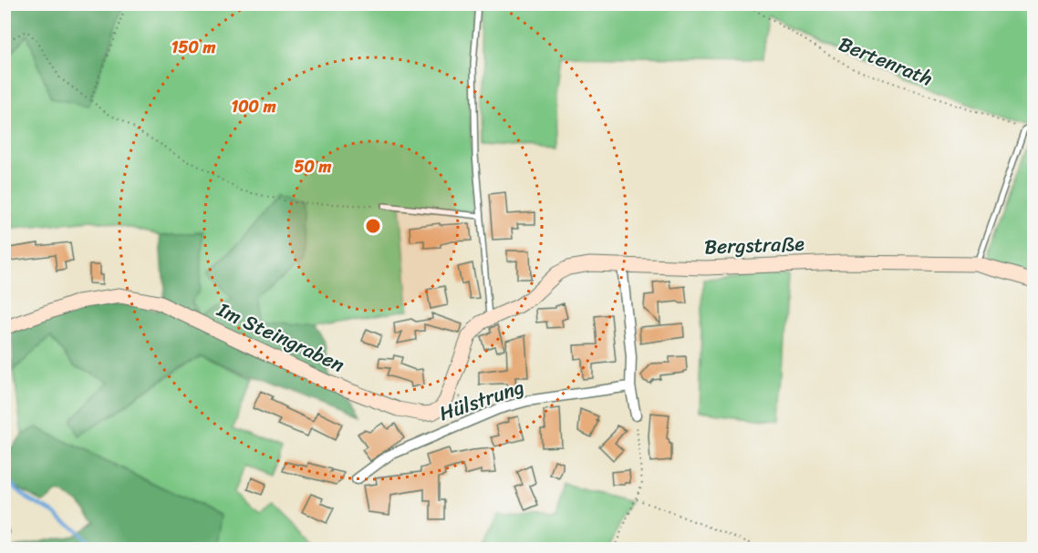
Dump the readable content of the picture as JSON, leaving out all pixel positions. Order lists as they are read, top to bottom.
{
  "streets": {
    "street": ["Bergstraße", "Im Steingraben", "Hülstrung"],
    "path": ["Bertenrath"]
  },
  "crossings": [
    ["Bergstraße", "Im Steingraben"]
  ],
  "rings": ["150 m", "100 m", "50 m"]
}
